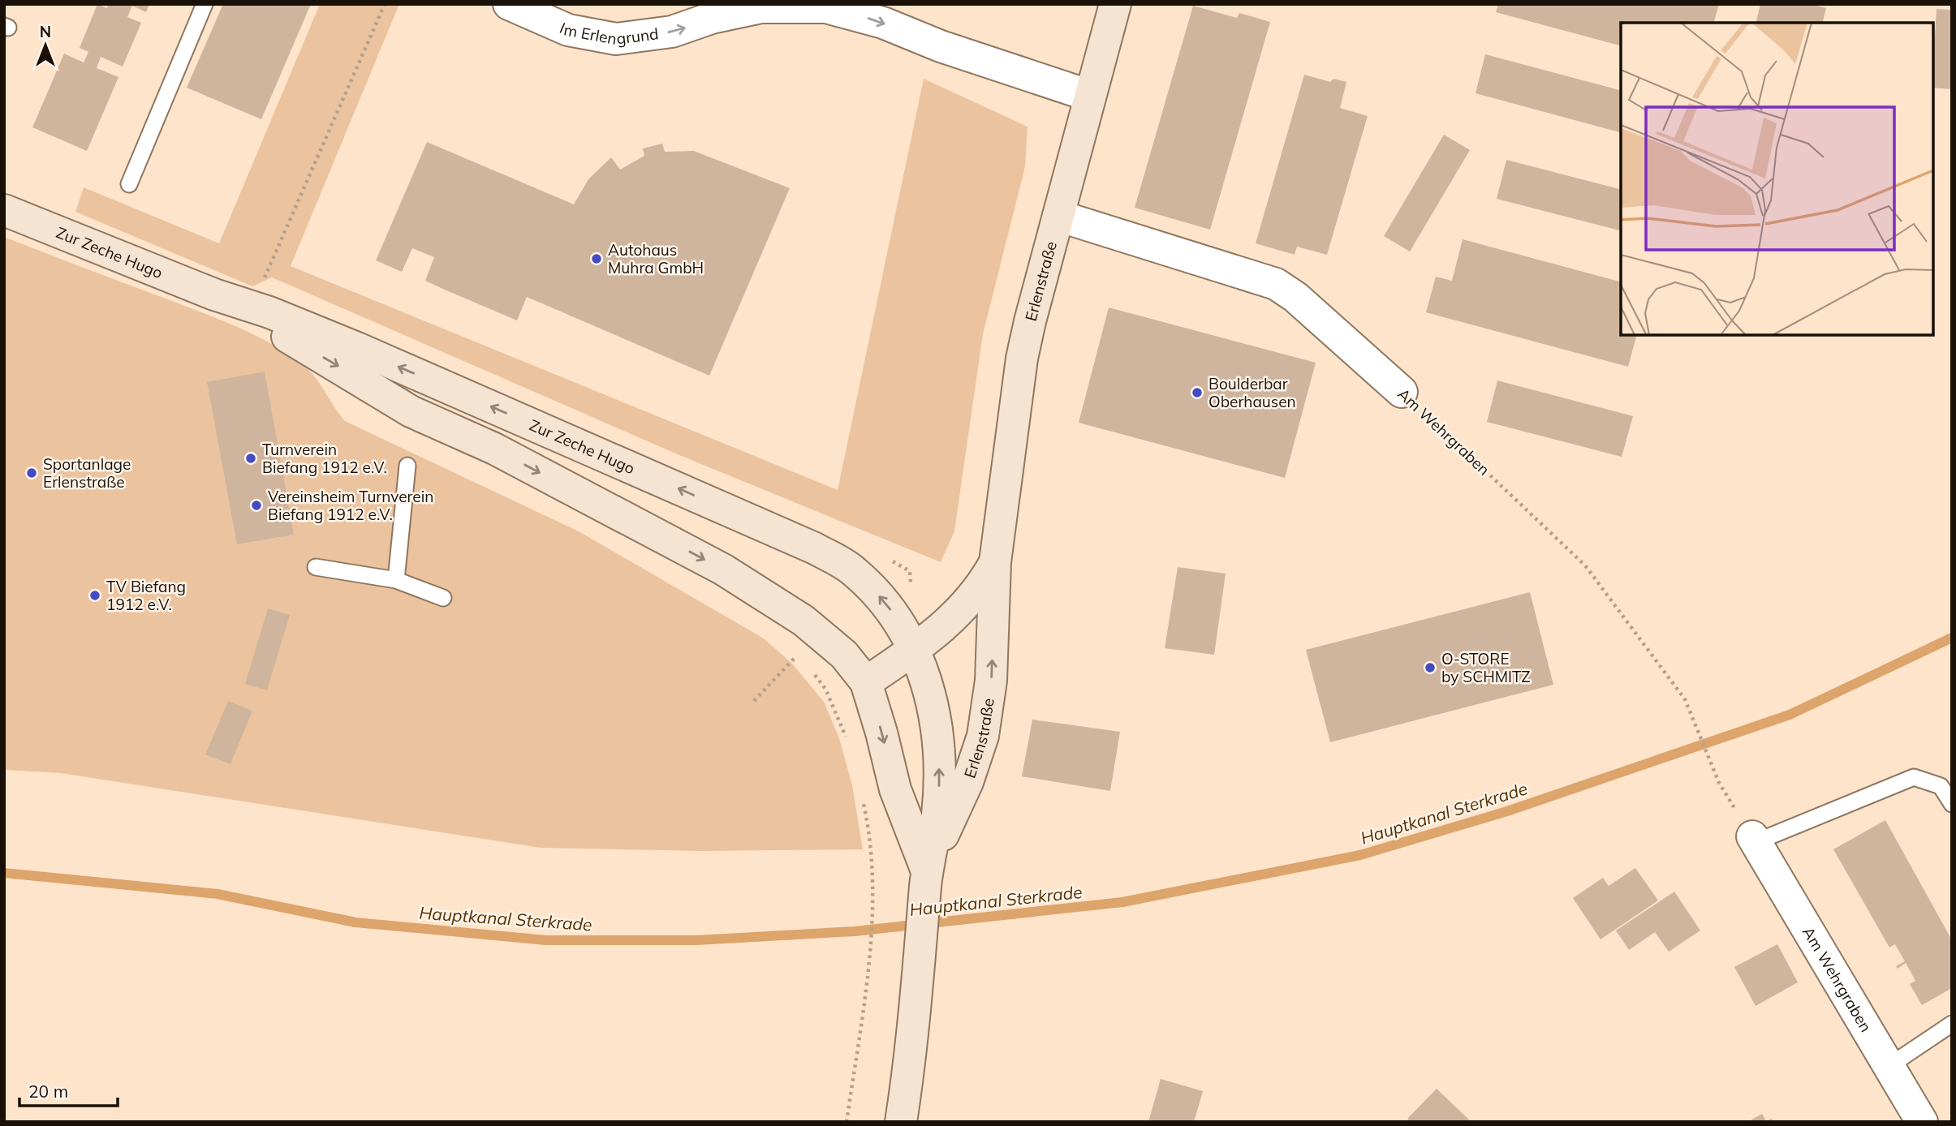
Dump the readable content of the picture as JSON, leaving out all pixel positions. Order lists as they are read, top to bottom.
{
  "streets": {
    "street": [
      "Im Erlengrund",
      "Zur Zeche Hugo",
      "Erlenstraße",
      "Am Wehrgraben"
    ]
  },
  "crossings": [
    ["Im Erlengrund", "Erlenstraße"],
    ["Zur Zeche Hugo", "Erlenstraße"],
    ["Erlenstraße", "Am Wehrgraben"]
  ],
  "one_way": ["Im Erlengrund"],
  "water": ["Hauptkanal Sterkrade"],
  "places": [
    "Autohaus Muhra GmbH",
    "Boulderbar Oberhausen",
    "Turnverein Biefang 1912 e.V.",
    "Sportanlage Erlenstraße",
    "Vereinsheim Turnverein Biefang 1912 e.V.",
    "TV Biefang 1912 e.V.",
    "O-STORE by SCHMITZ"
  ],
  "scale_bar": "20 m",
  "north": "top"
}
